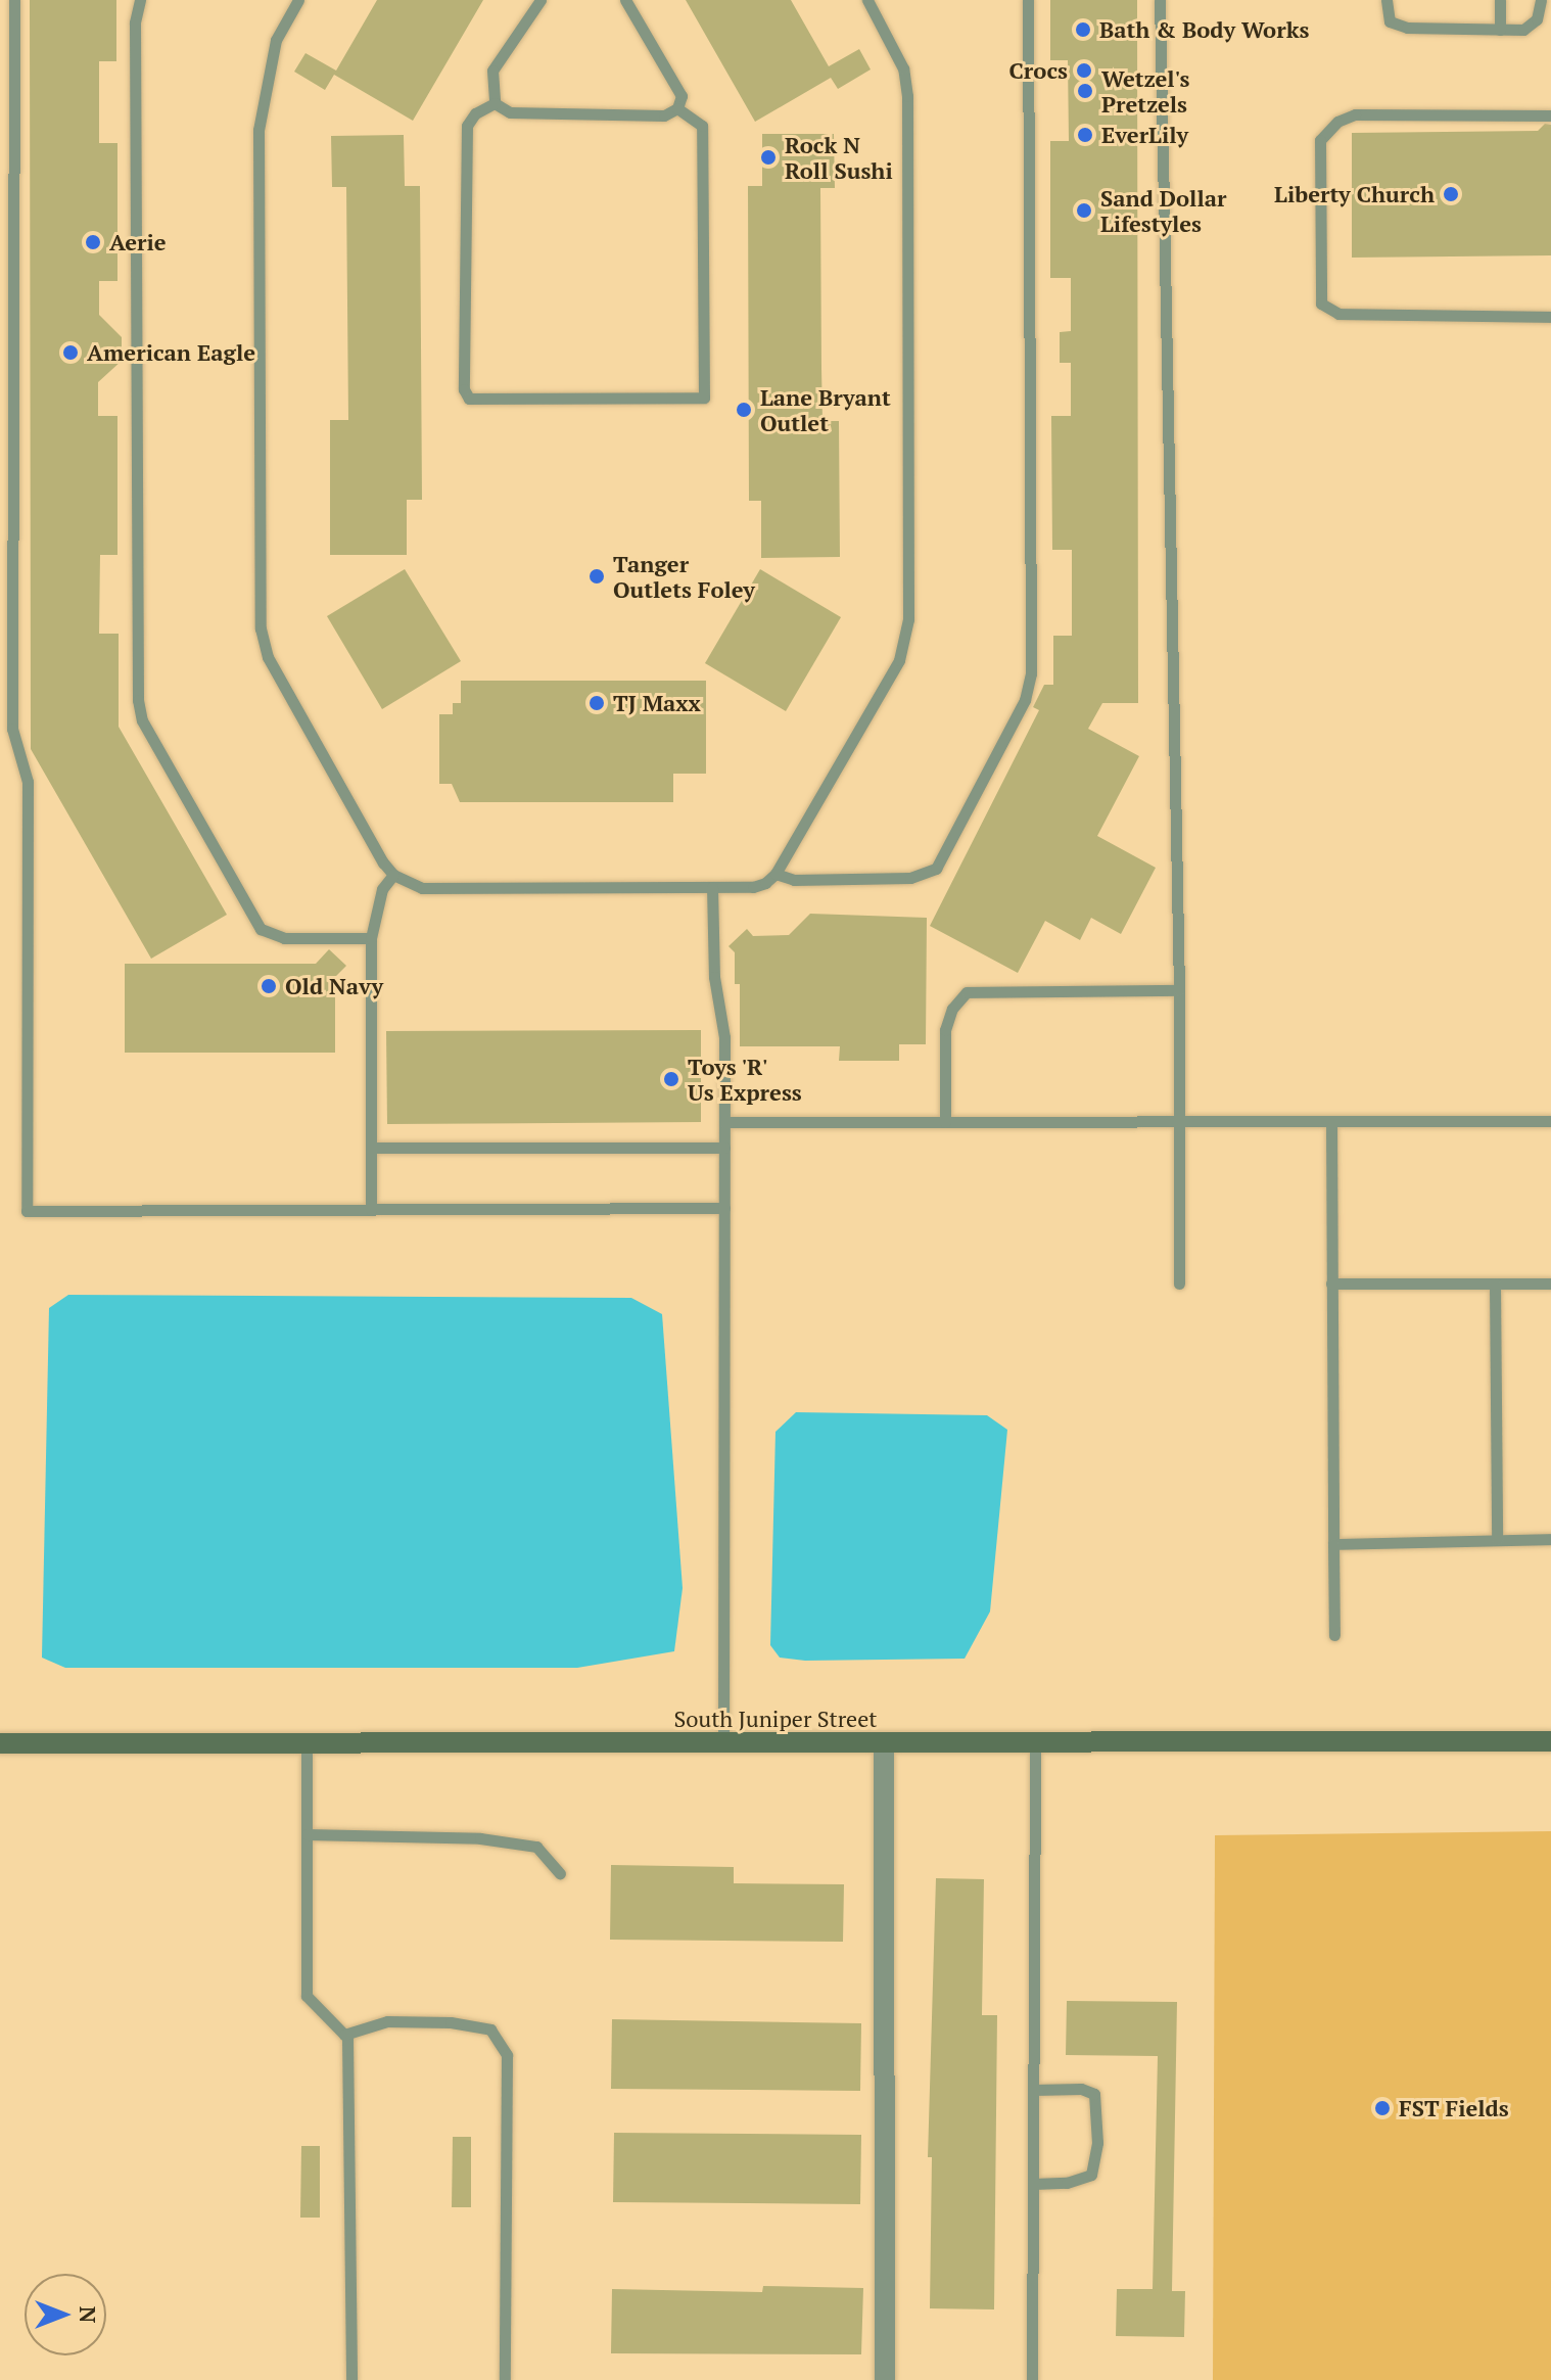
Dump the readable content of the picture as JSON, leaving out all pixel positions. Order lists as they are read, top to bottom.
{
  "streets": {
    "street": ["South Juniper Street"]
  },
  "places": [
    "Bath & Body Works",
    "Crocs",
    "Wetzel's Pretzels",
    "EverLily",
    "Rock N Roll Sushi",
    "Liberty Church",
    "Sand Dollar Lifestyles",
    "Aerie",
    "American Eagle",
    "Lane Bryant Outlet",
    "Tanger Outlets Foley",
    "TJ Maxx",
    "Old Navy",
    "Toys 'R' Us Express",
    "FST Fields"
  ],
  "north": "right"
}
